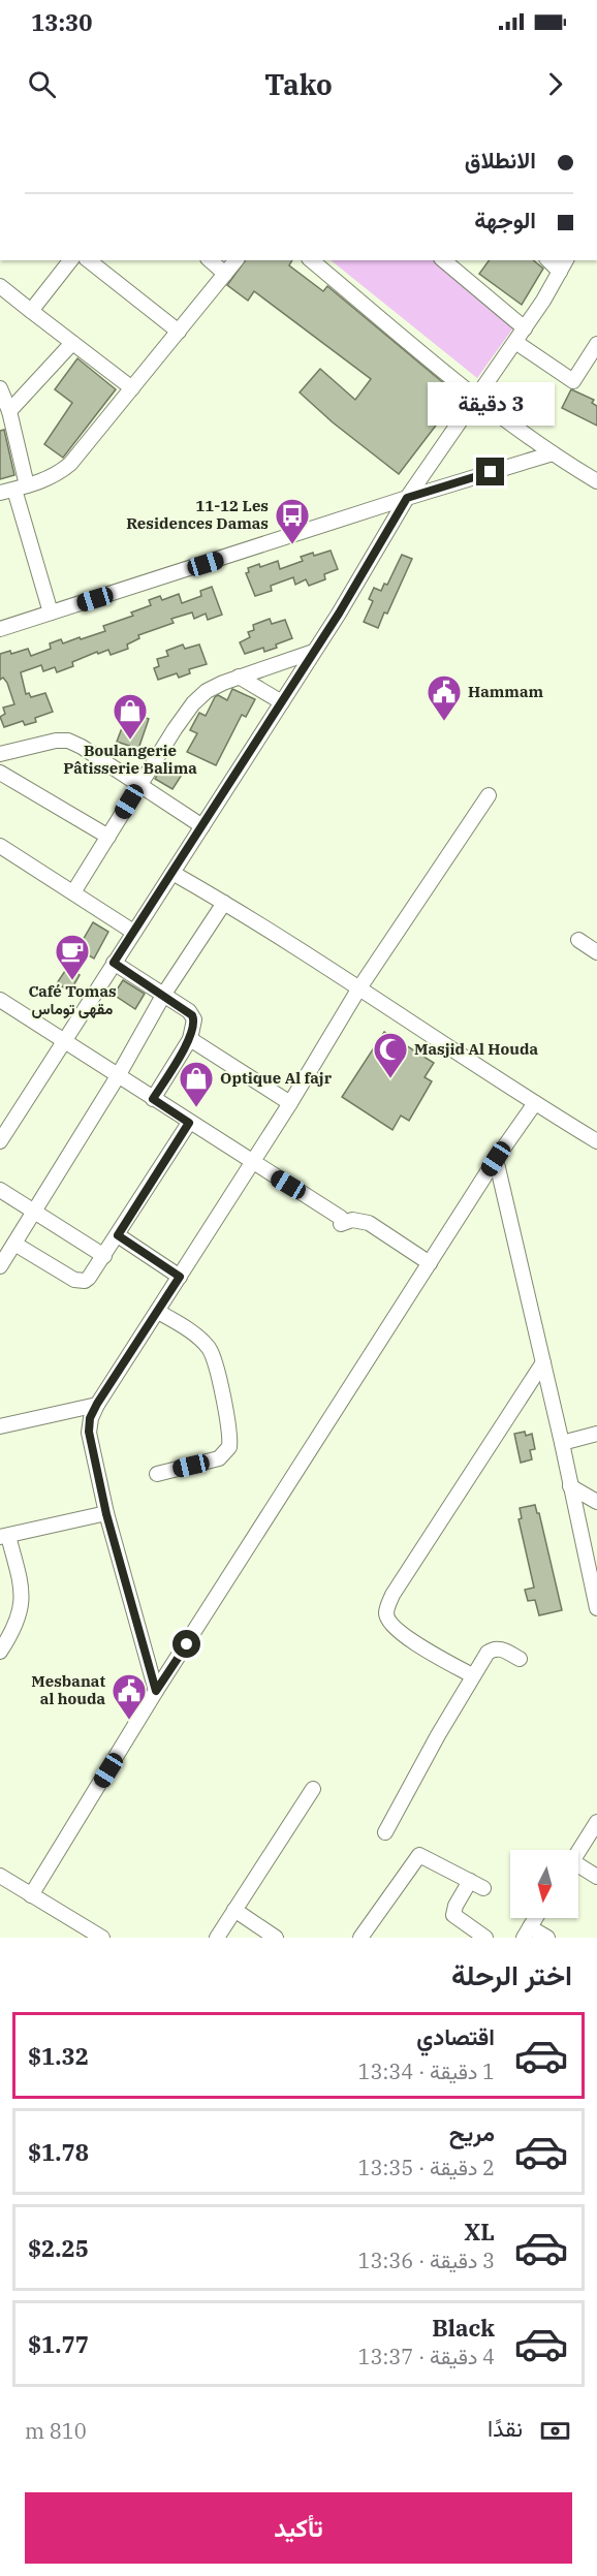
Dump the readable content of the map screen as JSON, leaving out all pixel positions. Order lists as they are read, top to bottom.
{
  "places": {
    "bus stop": ["11-12 Les Residences Damas"],
    "public building": ["Hammam", "Mesbanat al houda"],
    "shop": ["Boulangerie Pâtisserie Balima", "Optique Al fajr"],
    "cafe": ["Café Tomas مقهى توماس"],
    "mosque": ["Masjid Al Houda"]
  },
  "north": "bottom",
  "page": {
    "status": "13:30",
    "header": "Tako",
    "banner": ["الانطلاق", "الوجهة"],
    "bubble": "3 دقيقة",
    "heading": "اختر الرحلة",
    "list": [
      {
        "name": "اقتصادي",
        "note": "1 دقيقة · 13:34",
        "value": "$1.32"
      },
      {
        "name": "مريح",
        "note": "2 دقيقة · 13:35",
        "value": "$1.78"
      },
      {
        "name": "XL",
        "note": "3 دقيقة · 13:36",
        "value": "$2.25"
      },
      {
        "name": "Black",
        "note": "4 دقيقة · 13:37",
        "value": "$1.77"
      }
    ],
    "pay": ["نقدًا", "810 m"],
    "buttons": "تأكيد"
  }
}
